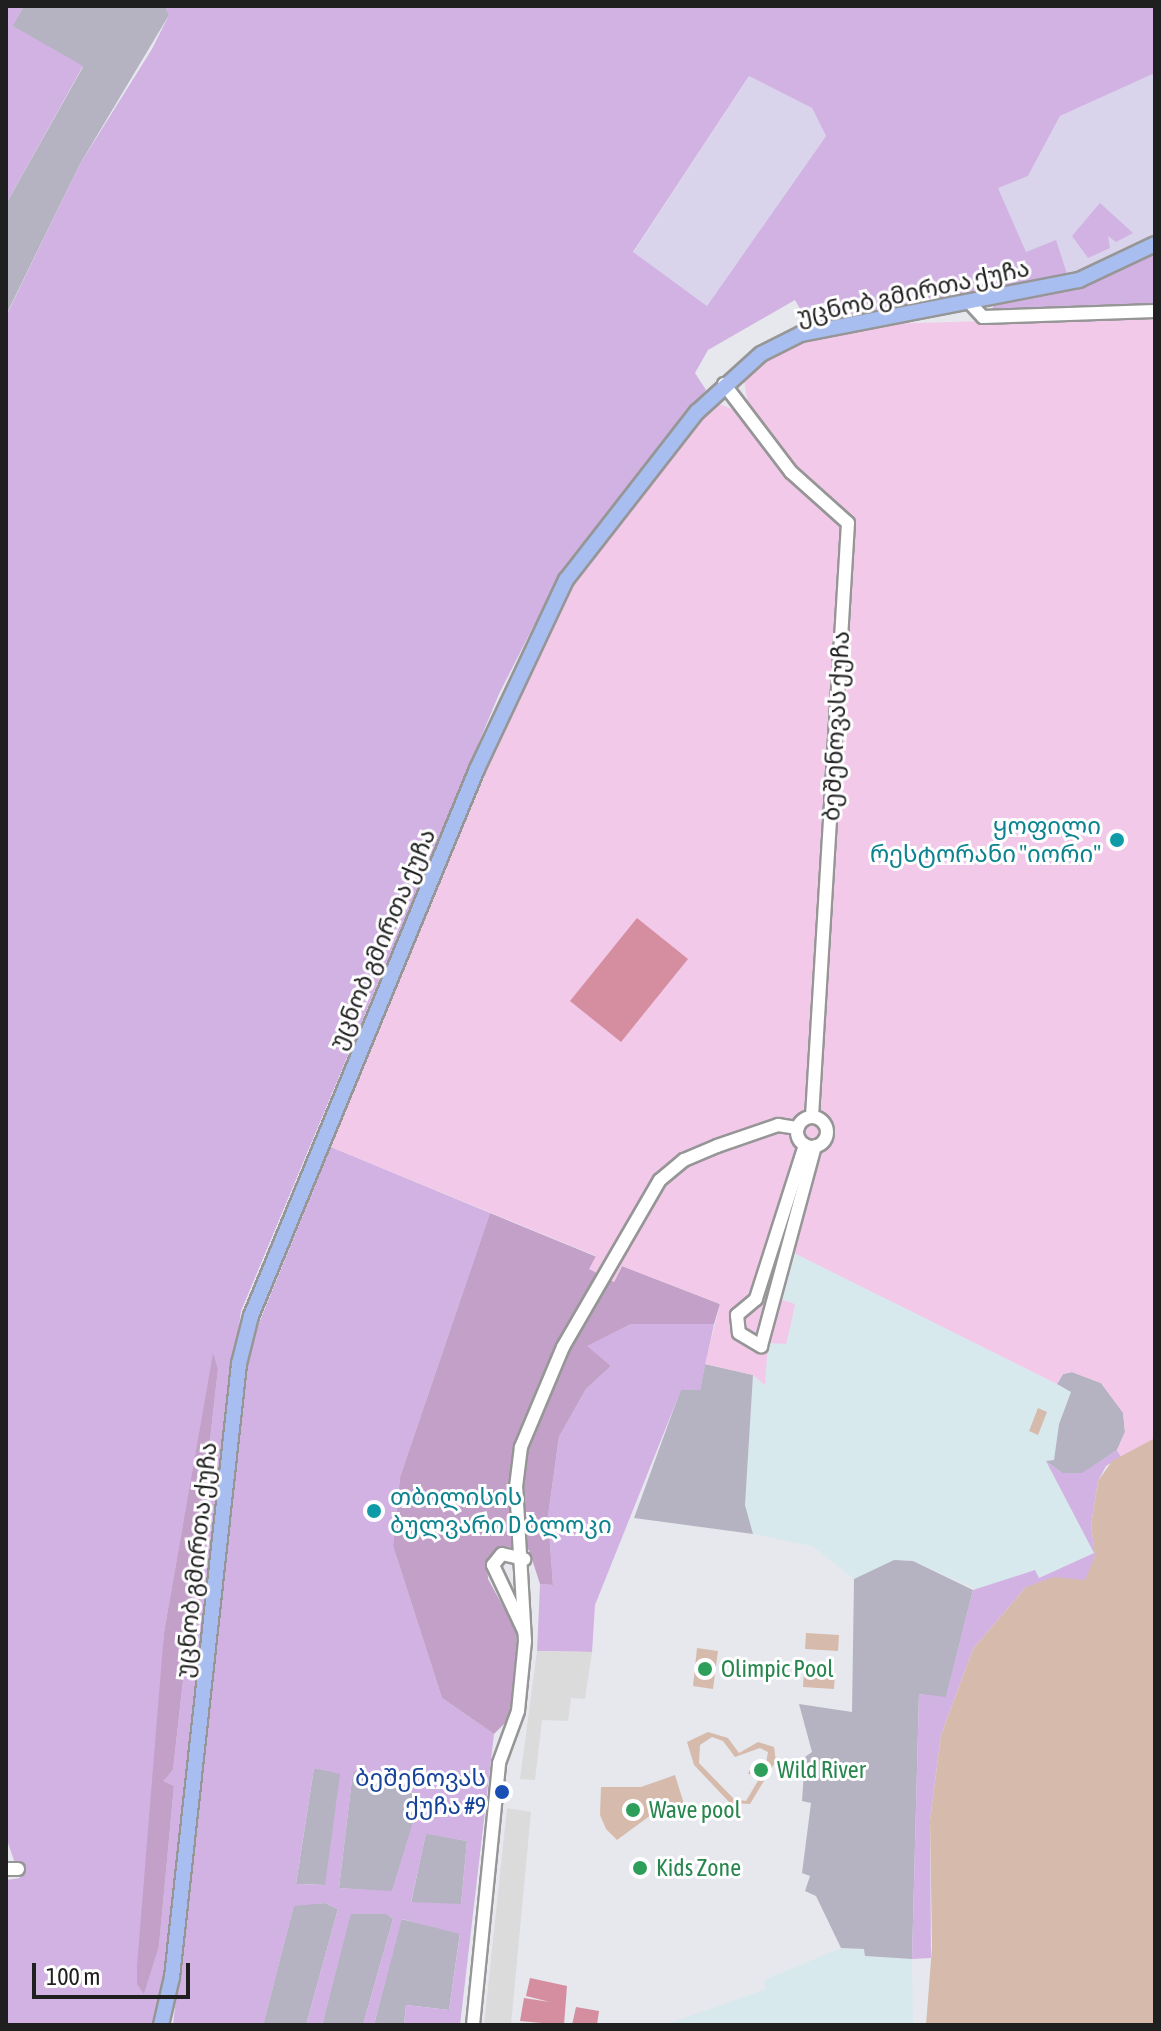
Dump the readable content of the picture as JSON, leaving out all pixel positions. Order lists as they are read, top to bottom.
{
  "streets": {
    "main road": ["უცნობ გმირთა ქუჩა"],
    "street": ["ბეშენოვას ქუჩა"]
  },
  "crossings": [
    ["უცნობ გმირთა ქუჩა", "ბეშენოვას ქუჩა"]
  ],
  "places": [
    "ყოფილი რესტორანი \"იორი\"",
    "თბილისის ბულვარი D ბლოკი",
    "Olimpic Pool",
    "Wild River",
    "ბეშენოვას ქუჩა #9",
    "Wave pool",
    "Kids Zone"
  ],
  "scale_bar": "100 m"
}
